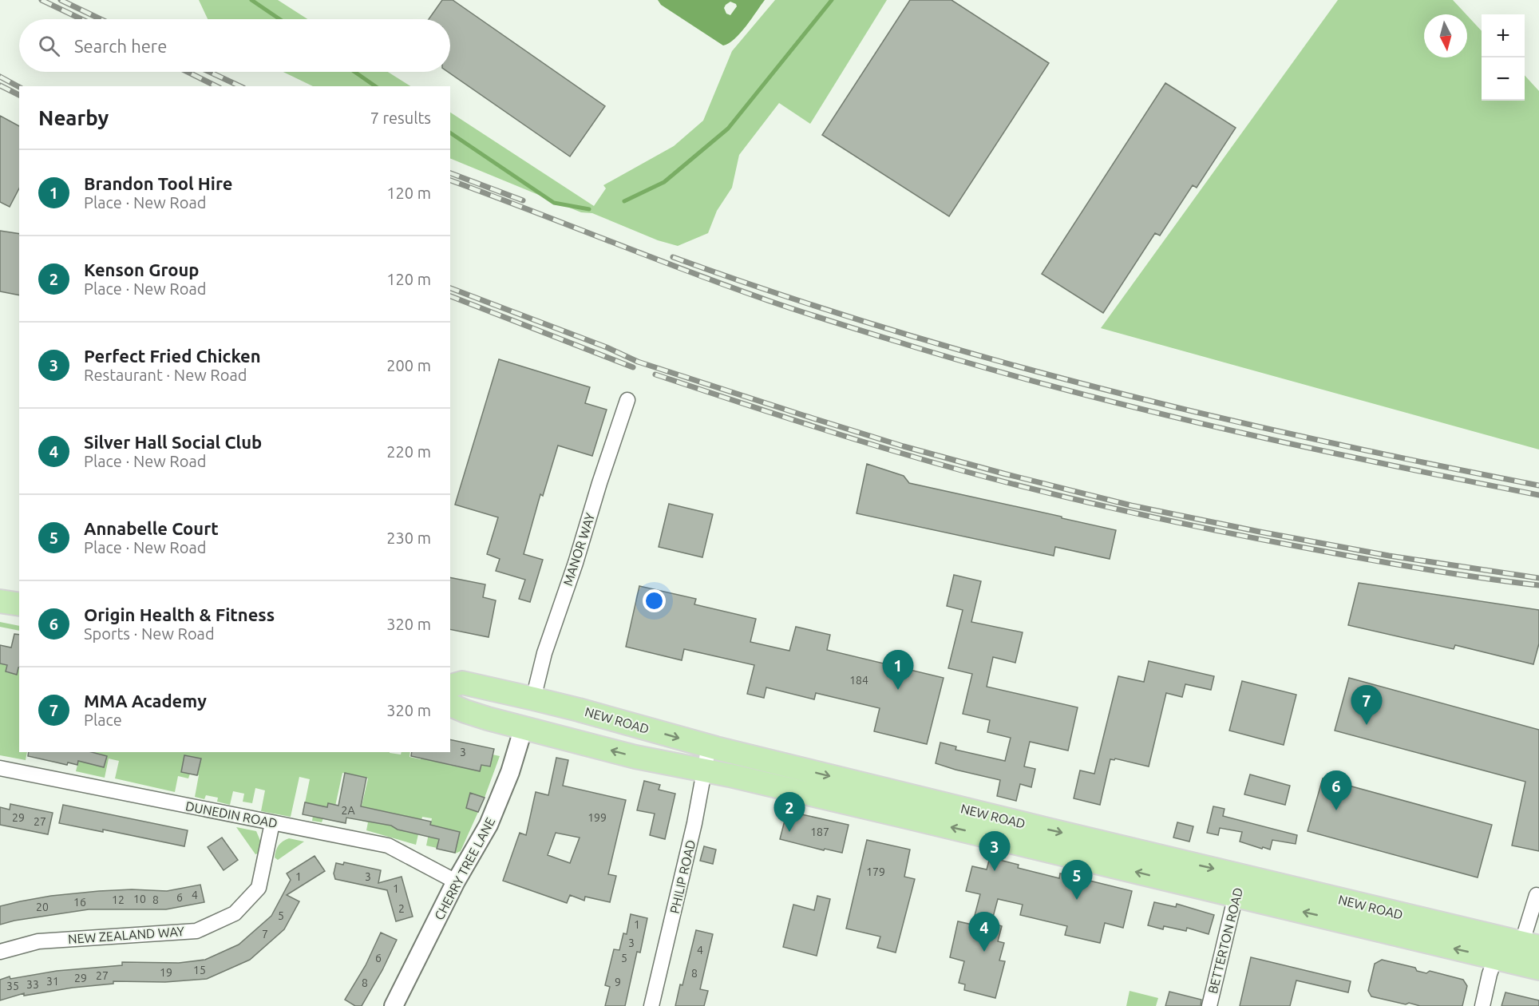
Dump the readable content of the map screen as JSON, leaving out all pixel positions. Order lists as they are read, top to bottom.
{
  "streets": {
    "main road": ["NEW ROAD"],
    "street": [
      "MANOR WAY",
      "DUNEDIN ROAD",
      "CHERRY TREE LANE",
      "PHILIP ROAD",
      "NEW ZEALAND WAY",
      "BETTERTON ROAD"
    ]
  },
  "crossings": [
    ["MANOR WAY", "NEW ROAD"],
    ["NEW ROAD", "CHERRY TREE LANE"],
    ["NEW ROAD", "PHILIP ROAD"],
    ["NEW ROAD", "BETTERTON ROAD"],
    ["DUNEDIN ROAD", "CHERRY TREE LANE"],
    ["DUNEDIN ROAD", "NEW ZEALAND WAY"]
  ],
  "house_numbers": [
    "184",
    "3",
    "2A",
    "29",
    "199",
    "27",
    "187",
    "179",
    "1",
    "3",
    "1",
    "4",
    "6",
    "10",
    "12",
    "8",
    "16",
    "20",
    "2",
    "5",
    "1",
    "7",
    "3",
    "4",
    "6",
    "5",
    "15",
    "19",
    "8",
    "27",
    "29",
    "31",
    "9",
    "8",
    "33",
    "35"
  ],
  "north": "bottom",
  "page": {
    "map_buttons": ["+", "−"],
    "search": "Search here",
    "heading": ["Nearby", "7 results"],
    "list": [
      {
        "mark": "1",
        "name": "Brandon Tool Hire",
        "note": "Place · New Road",
        "value": "120 m"
      },
      {
        "mark": "2",
        "name": "Kenson Group",
        "note": "Place · New Road",
        "value": "120 m"
      },
      {
        "mark": "3",
        "name": "Perfect Fried Chicken",
        "note": "Restaurant · New Road",
        "value": "200 m"
      },
      {
        "mark": "4",
        "name": "Silver Hall Social Club",
        "note": "Place · New Road",
        "value": "220 m"
      },
      {
        "mark": "5",
        "name": "Annabelle Court",
        "note": "Place · New Road",
        "value": "230 m"
      },
      {
        "mark": "6",
        "name": "Origin Health & Fitness",
        "note": "Sports · New Road",
        "value": "320 m"
      },
      {
        "mark": "7",
        "name": "MMA Academy",
        "note": "Place",
        "value": "320 m"
      }
    ],
    "pins": [
      "1",
      "7",
      "6",
      "2",
      "3",
      "5",
      "4"
    ]
  }
}
